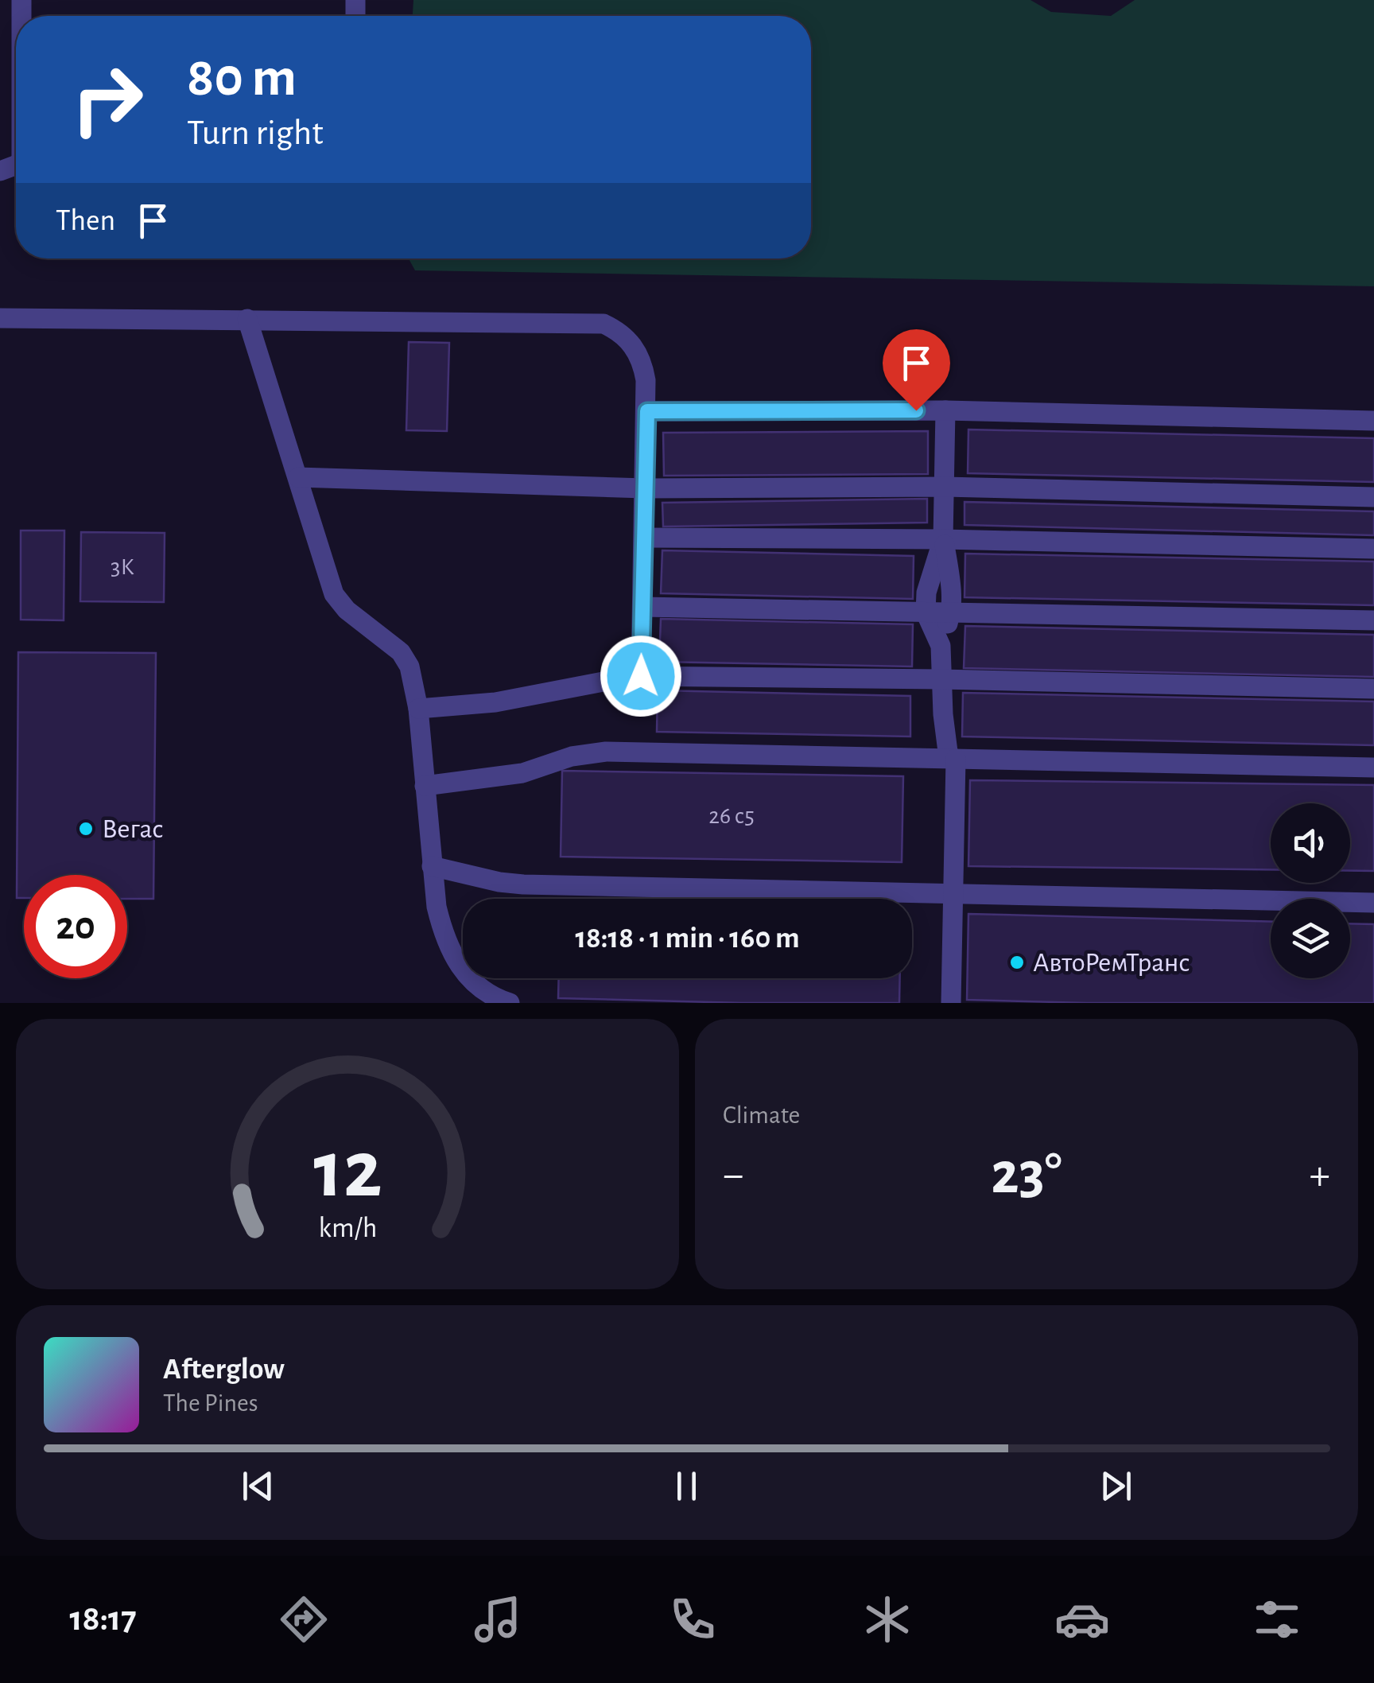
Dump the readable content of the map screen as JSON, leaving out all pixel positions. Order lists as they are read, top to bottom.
{
  "places": ["Вегас", "АвтоРемТранс"],
  "house_numbers": ["3К", "26 с5"],
  "page": {
    "turn": ["80 m", "Turn right"],
    "then": "Then",
    "limit": "20",
    "trip": "18:18 · 1 min · 160 m",
    "tile": "Climate",
    "heat": ["−", "23°", "+"],
    "song": ["Afterglow", "The Pines"],
    "tabs": "18:17",
    "gauge": ["12", "km/h"]
  }
}
